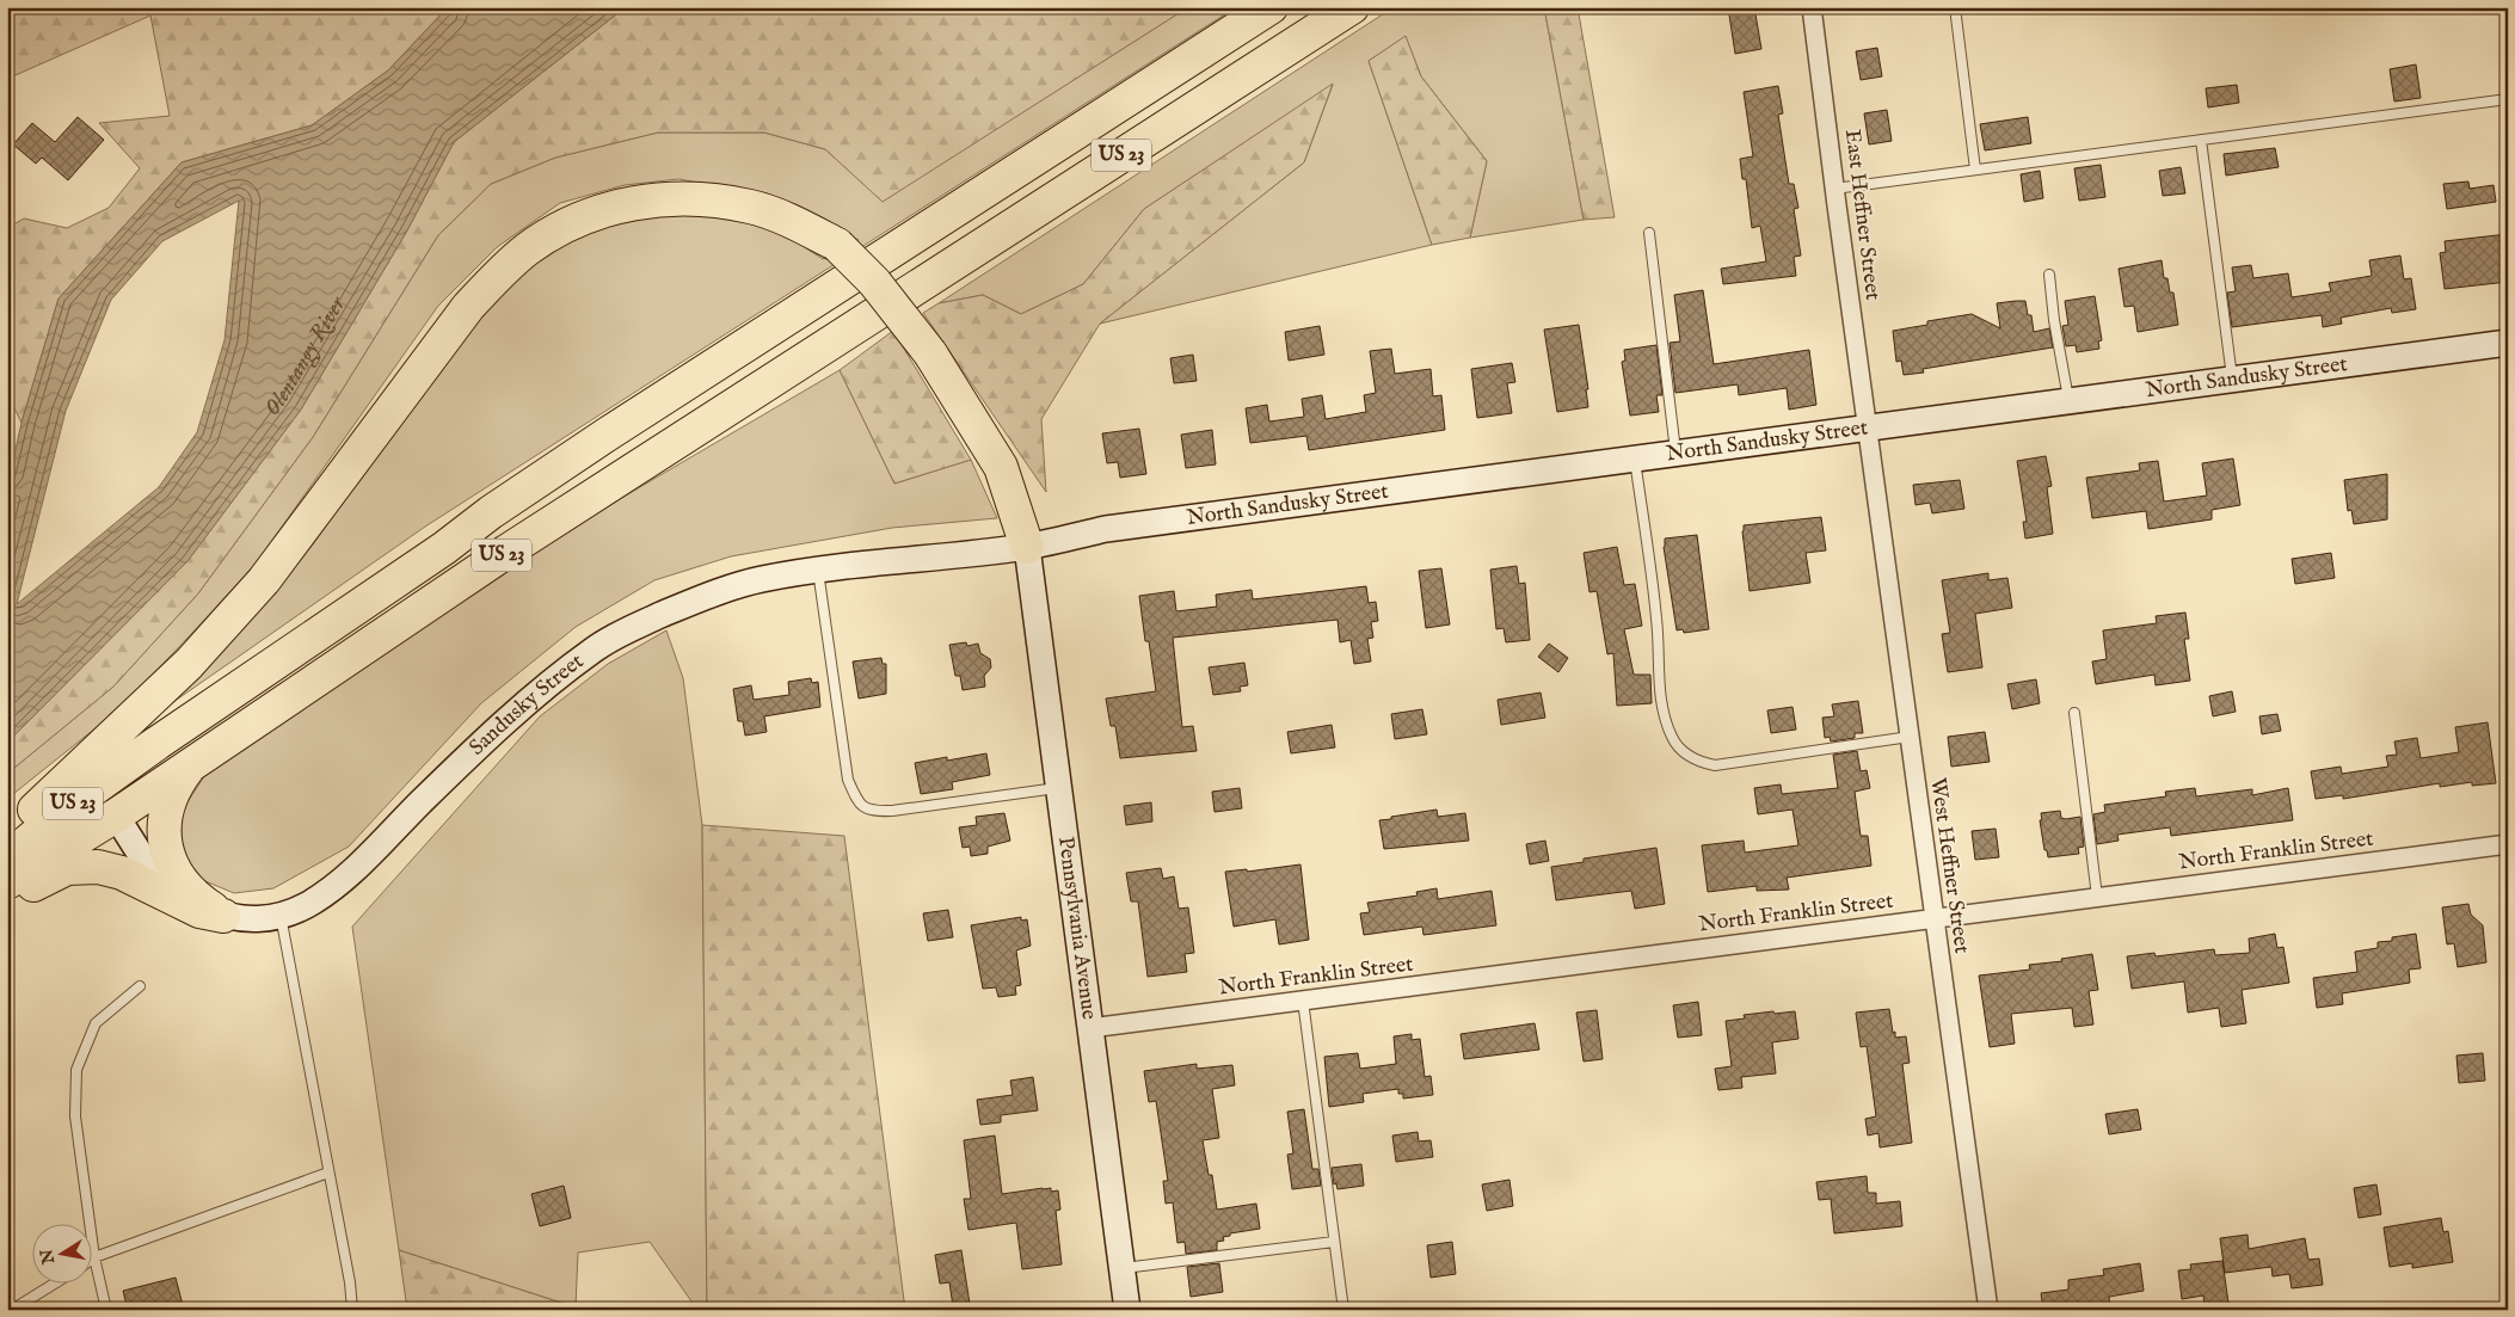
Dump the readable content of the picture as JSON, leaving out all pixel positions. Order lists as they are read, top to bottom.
{
  "streets": {
    "highway": ["US 23"],
    "street": [
      "East Heffner Street",
      "North Sandusky Street",
      "Sandusky Street",
      "North Franklin Street",
      "West Heffner Street",
      "Pennsylvania Avenue"
    ]
  },
  "crossings": [
    ["US 23", "Sandusky Street"],
    ["East Heffner Street", "North Sandusky Street"],
    ["East Heffner Street", "West Heffner Street"],
    ["North Sandusky Street", "Sandusky Street"],
    ["North Sandusky Street", "West Heffner Street"],
    ["North Sandusky Street", "Pennsylvania Avenue"],
    ["Sandusky Street", "Pennsylvania Avenue"],
    ["North Franklin Street", "West Heffner Street"],
    ["North Franklin Street", "Pennsylvania Avenue"]
  ],
  "water": ["Olentangy River"],
  "north": "left"
}
